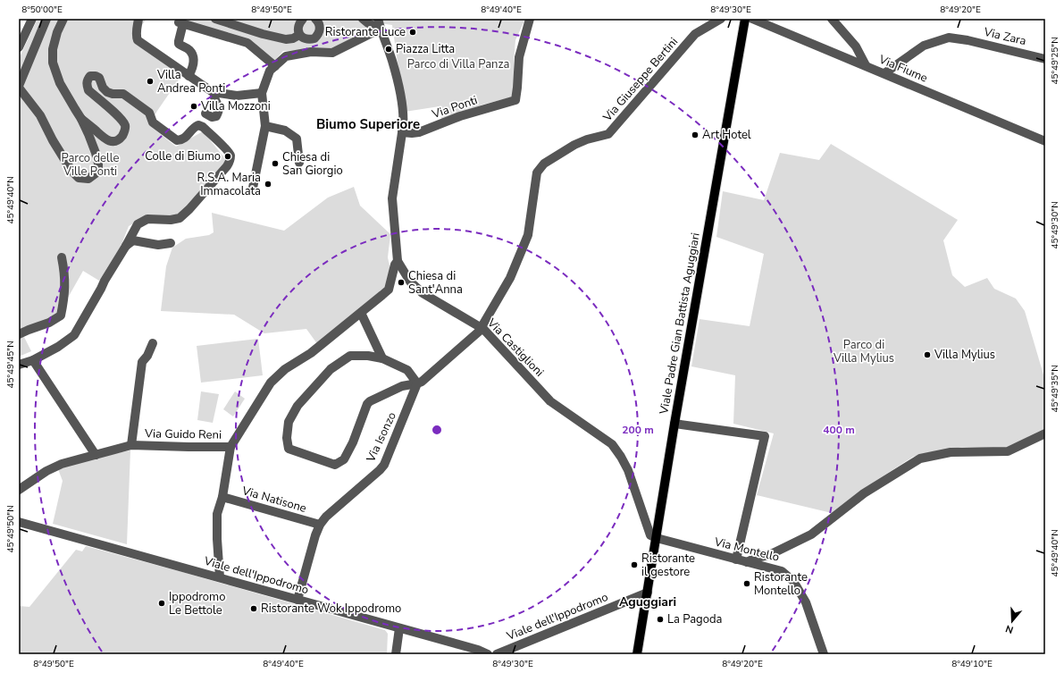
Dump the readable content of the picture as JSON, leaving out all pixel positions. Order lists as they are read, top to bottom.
{
  "streets": {
    "main road": ["Viale Padre Gian Battista Aguggiari"],
    "street": [
      "Via Zara",
      "Via Fiume",
      "Via Giuseppe Bertini",
      "Via Ponti",
      "Via Castiglioni",
      "Via Guido Reni",
      "Via Isonzo",
      "Via Natisone",
      "Via Montello",
      "Viale dell'Ippodromo"
    ]
  },
  "crossings": [
    ["Via Zara", "Via Fiume"],
    ["Via Giuseppe Bertini", "Via Castiglioni"],
    ["Via Ponti", "Via Castiglioni"],
    ["Viale Padre Gian Battista Aguggiari", "Via Castiglioni"],
    ["Viale Padre Gian Battista Aguggiari", "Via Montello"],
    ["Viale Padre Gian Battista Aguggiari", "Viale dell'Ippodromo"],
    ["Via Castiglioni", "Via Guido Reni"],
    ["Via Castiglioni", "Via Montello"],
    ["Via Isonzo", "Via Natisone"],
    ["Via Isonzo", "Viale dell'Ippodromo"]
  ],
  "districts": ["Biumo Superiore", "Aguggiari"],
  "parks": ["Parco di Villa Panza", "Parco delle Ville Ponti", "Parco di Villa Mylius"],
  "places": [
    "Ristorante Luce",
    "Piazza Litta",
    "Villa Andrea Ponti",
    "Villa Mozzoni",
    "Art Hotel",
    "Colle di Biumo",
    "Chiesa di San Giorgio",
    "R.S.A. Maria Immacolata",
    "Chiesa di Sant'Anna",
    "Villa Mylius",
    "Ristorante il gestore",
    "Ristorante Montello",
    "Ippodromo Le Bettole",
    "Ristorante Wok Ippodromo",
    "La Pagoda"
  ],
  "north": "bottom",
  "coordinates": [
    "8°50'00\"E",
    "8°49'50\"E",
    "8°49'40\"E",
    "8°49'30\"E",
    "8°49'20\"E",
    "45°49'25\"N",
    "45°49'40\"N",
    "45°49'30\"N",
    "45°49'45\"N",
    "45°49'35\"N",
    "45°49'50\"N",
    "8°49'10\"E"
  ],
  "rings": ["200 m", "400 m"]
}
